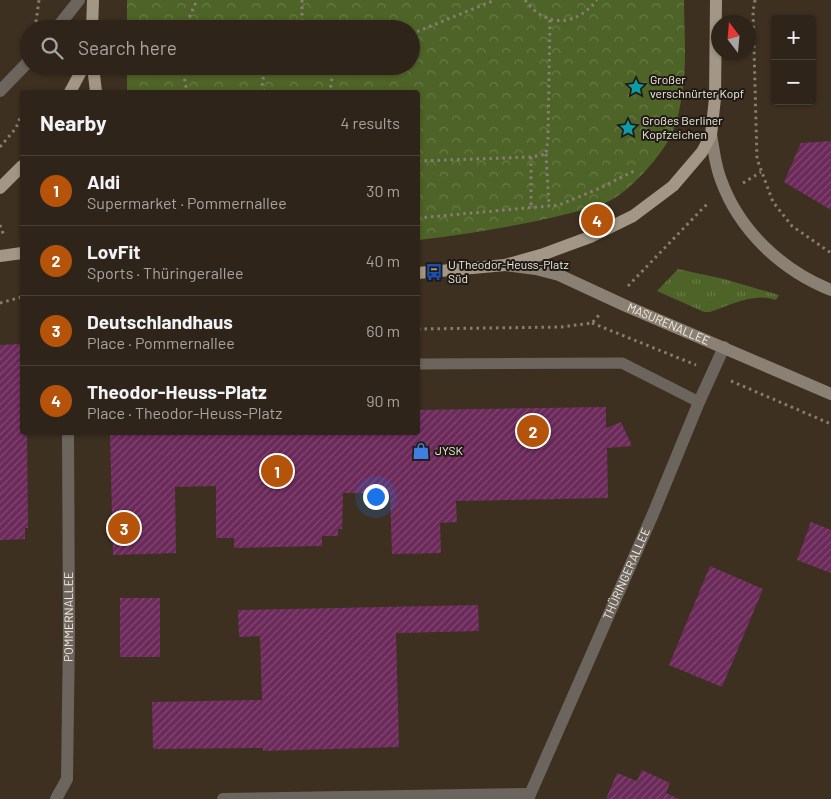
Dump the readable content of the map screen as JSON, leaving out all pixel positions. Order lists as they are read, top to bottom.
{
  "streets": {
    "main road": ["MASURENALLEE"],
    "street": ["THÜRINGERALLEE", "POMMERNALLEE"]
  },
  "crossings": [
    ["MASURENALLEE", "THÜRINGERALLEE"]
  ],
  "places": {
    "place": ["Großer verschnürter Kopf", "Großes Berliner Kopfzeichen"],
    "bus stop": ["U Theodor-Heuss-Platz Süd"],
    "shop": ["JYSK"]
  },
  "north": "top",
  "page": {
    "map_buttons": ["+", "−"],
    "search": "Search here",
    "heading": ["Nearby", "4 results"],
    "list": [
      {
        "mark": "1",
        "name": "Aldi",
        "note": "Supermarket · Pommernallee",
        "value": "30 m"
      },
      {
        "mark": "2",
        "name": "LovFit",
        "note": "Sports · Thüringerallee",
        "value": "40 m"
      },
      {
        "mark": "3",
        "name": "Deutschlandhaus",
        "note": "Place · Pommernallee",
        "value": "60 m"
      },
      {
        "mark": "4",
        "name": "Theodor-Heuss-Platz",
        "note": "Place · Theodor-Heuss-Platz",
        "value": "90 m"
      }
    ],
    "pins": [
      "4",
      "2",
      "1",
      "3"
    ]
  }
}
